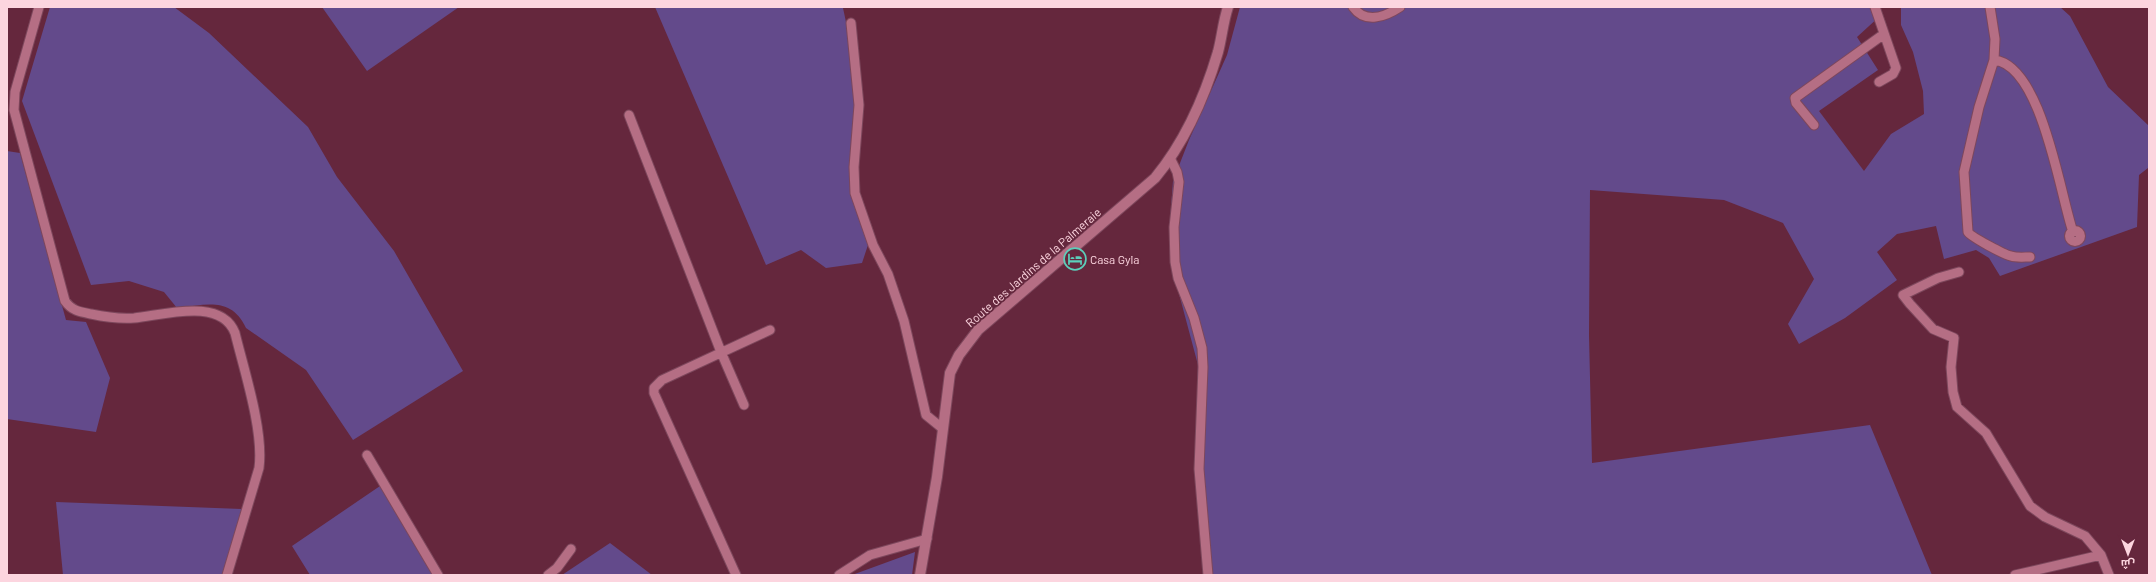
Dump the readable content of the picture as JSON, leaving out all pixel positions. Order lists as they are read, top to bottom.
{
  "streets": {
    "street": ["Route des Jardins de la Palmeraie"]
  },
  "places": {
    "hotel": ["Casa Gyla"]
  },
  "north": "bottom"
}
